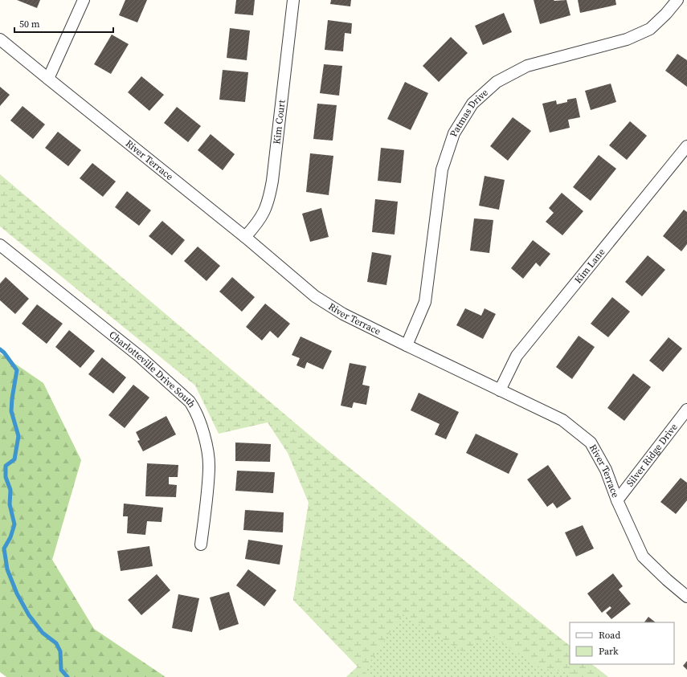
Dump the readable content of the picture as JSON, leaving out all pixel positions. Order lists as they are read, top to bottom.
{
  "streets": {
    "street": [
      "Patmas Drive",
      "Kim Court",
      "River Terrace",
      "Kim Lane",
      "Charlotteville Drive South",
      "Silver Ridge Drive"
    ]
  },
  "crossings": [
    ["Patmas Drive", "River Terrace"],
    ["Kim Court", "River Terrace"],
    ["River Terrace", "Kim Lane"],
    ["River Terrace", "Silver Ridge Drive"]
  ],
  "legend": ["Road", "Park"],
  "scale_bar": "50 m"
}
